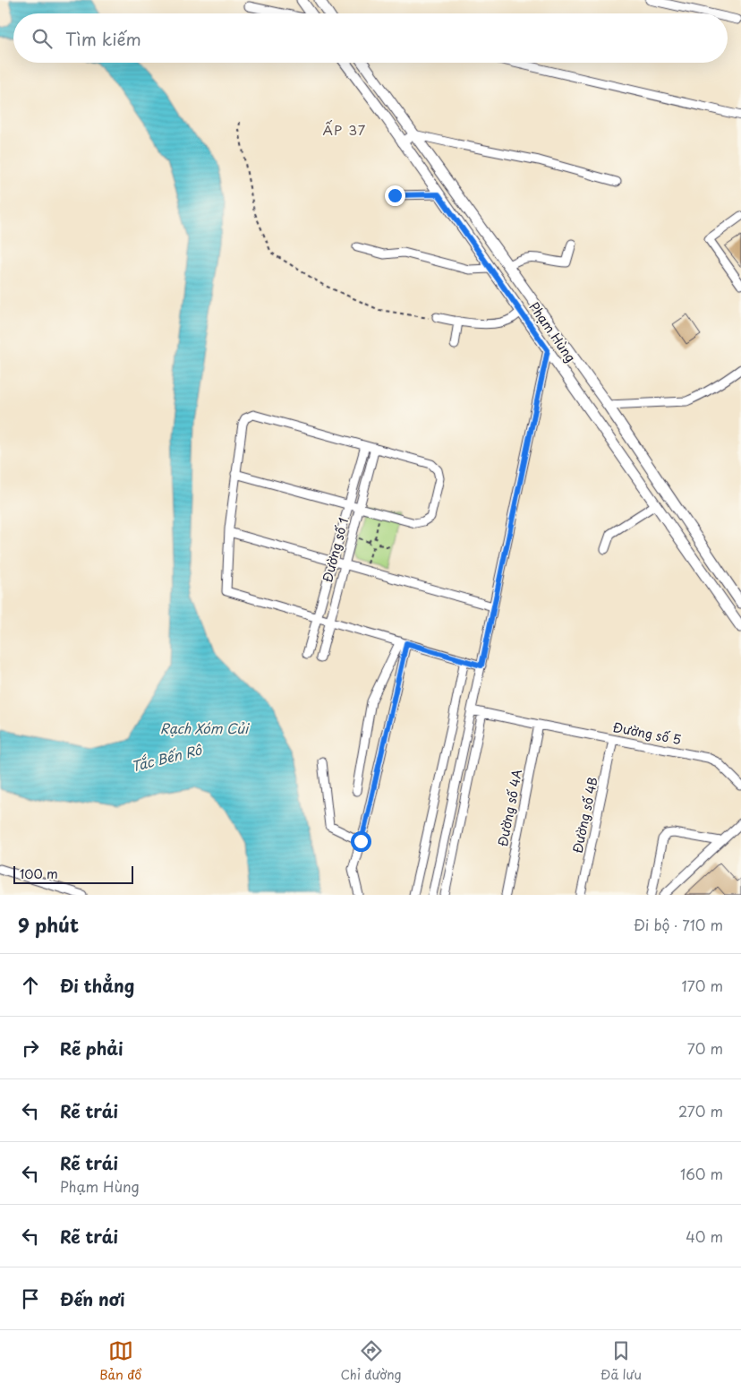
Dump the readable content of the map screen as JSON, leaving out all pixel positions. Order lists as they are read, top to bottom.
{
  "streets": {
    "main road": ["Phạm Hùng"],
    "street": [
      "Đường số 1",
      "Đường số 5",
      "Đường số 4A",
      "Đường số 4B"
    ]
  },
  "crossings": [
    ["Đường số 5", "Đường số 4A"],
    ["Đường số 5", "Đường số 4B"]
  ],
  "districts": ["ẤP 37"],
  "water": ["Rạch Xóm Củi", "Tắc Bến Rô"],
  "scale_bar": "100 m",
  "page": {
    "search": "Tìm kiếm",
    "scale": "100 m",
    "heading": ["9 phút", "Đi bộ · 710 m"],
    "list": [
      ["Đi thẳng", "170 m"],
      ["Rẽ phải", "70 m"],
      ["Rẽ trái", "270 m"],
      ["Rẽ trái", "Phạm Hùng", "160 m"],
      ["Rẽ trái", "40 m"],
      "Đến nơi"
    ],
    "nav": ["Bản đồ", "Chỉ đường", "Đã lưu"]
  }
}
